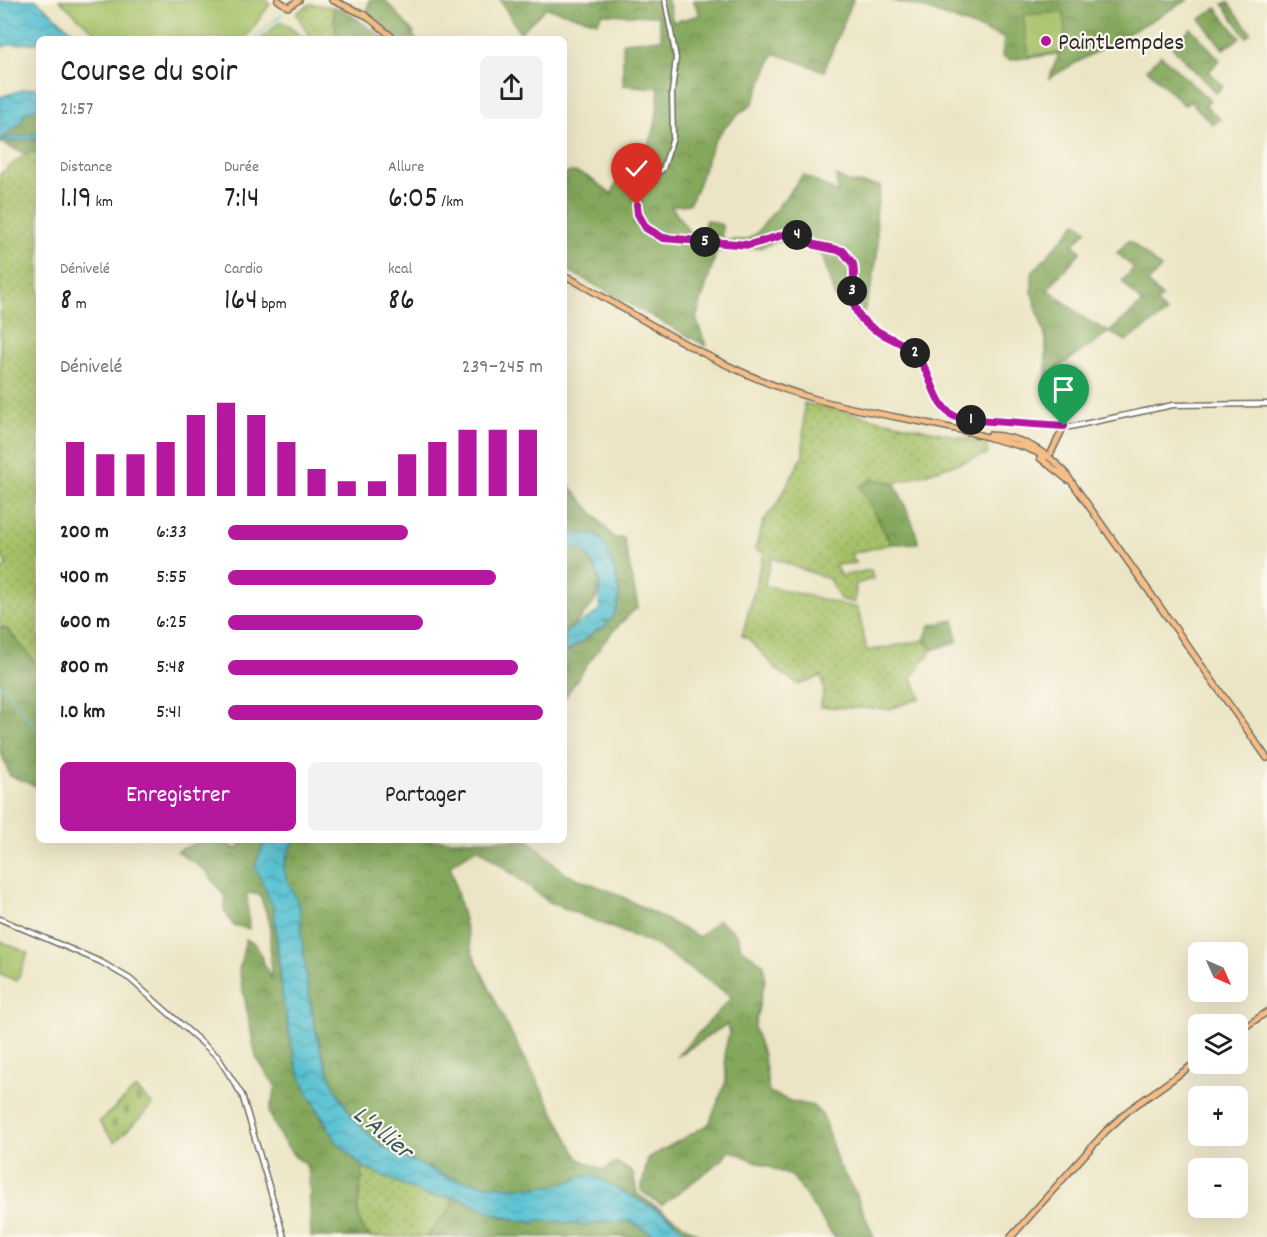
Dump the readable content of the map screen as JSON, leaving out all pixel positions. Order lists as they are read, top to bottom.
{
  "water": ["L'Allier"],
  "places": ["PaintLempdes"],
  "north": "bottom right",
  "page": {
    "heading": ["Course du soir", "21:57"],
    "stats": [
      ["Distance", "1.19 km"],
      ["Durée", "7:14"],
      ["Allure", "6:05 /km"],
      ["Dénivelé", "8 m"],
      ["Cardio", "164 bpm"],
      ["kcal", "86"]
    ],
    "pins": [
      "4",
      "5",
      "3",
      "2",
      "1"
    ],
    "chart": ["Dénivelé", "239–245 m"],
    "list": [
      {
        "name": "200 m",
        "note": "6:33"
      },
      {
        "name": "400 m",
        "note": "5:55"
      },
      {
        "name": "600 m",
        "note": "6:25"
      },
      {
        "name": "800 m",
        "note": "5:48"
      },
      {
        "name": "1.0 km",
        "note": "5:41"
      }
    ],
    "buttons": ["Enregistrer", "Partager"],
    "map_buttons": ["+", "−"]
  }
}
